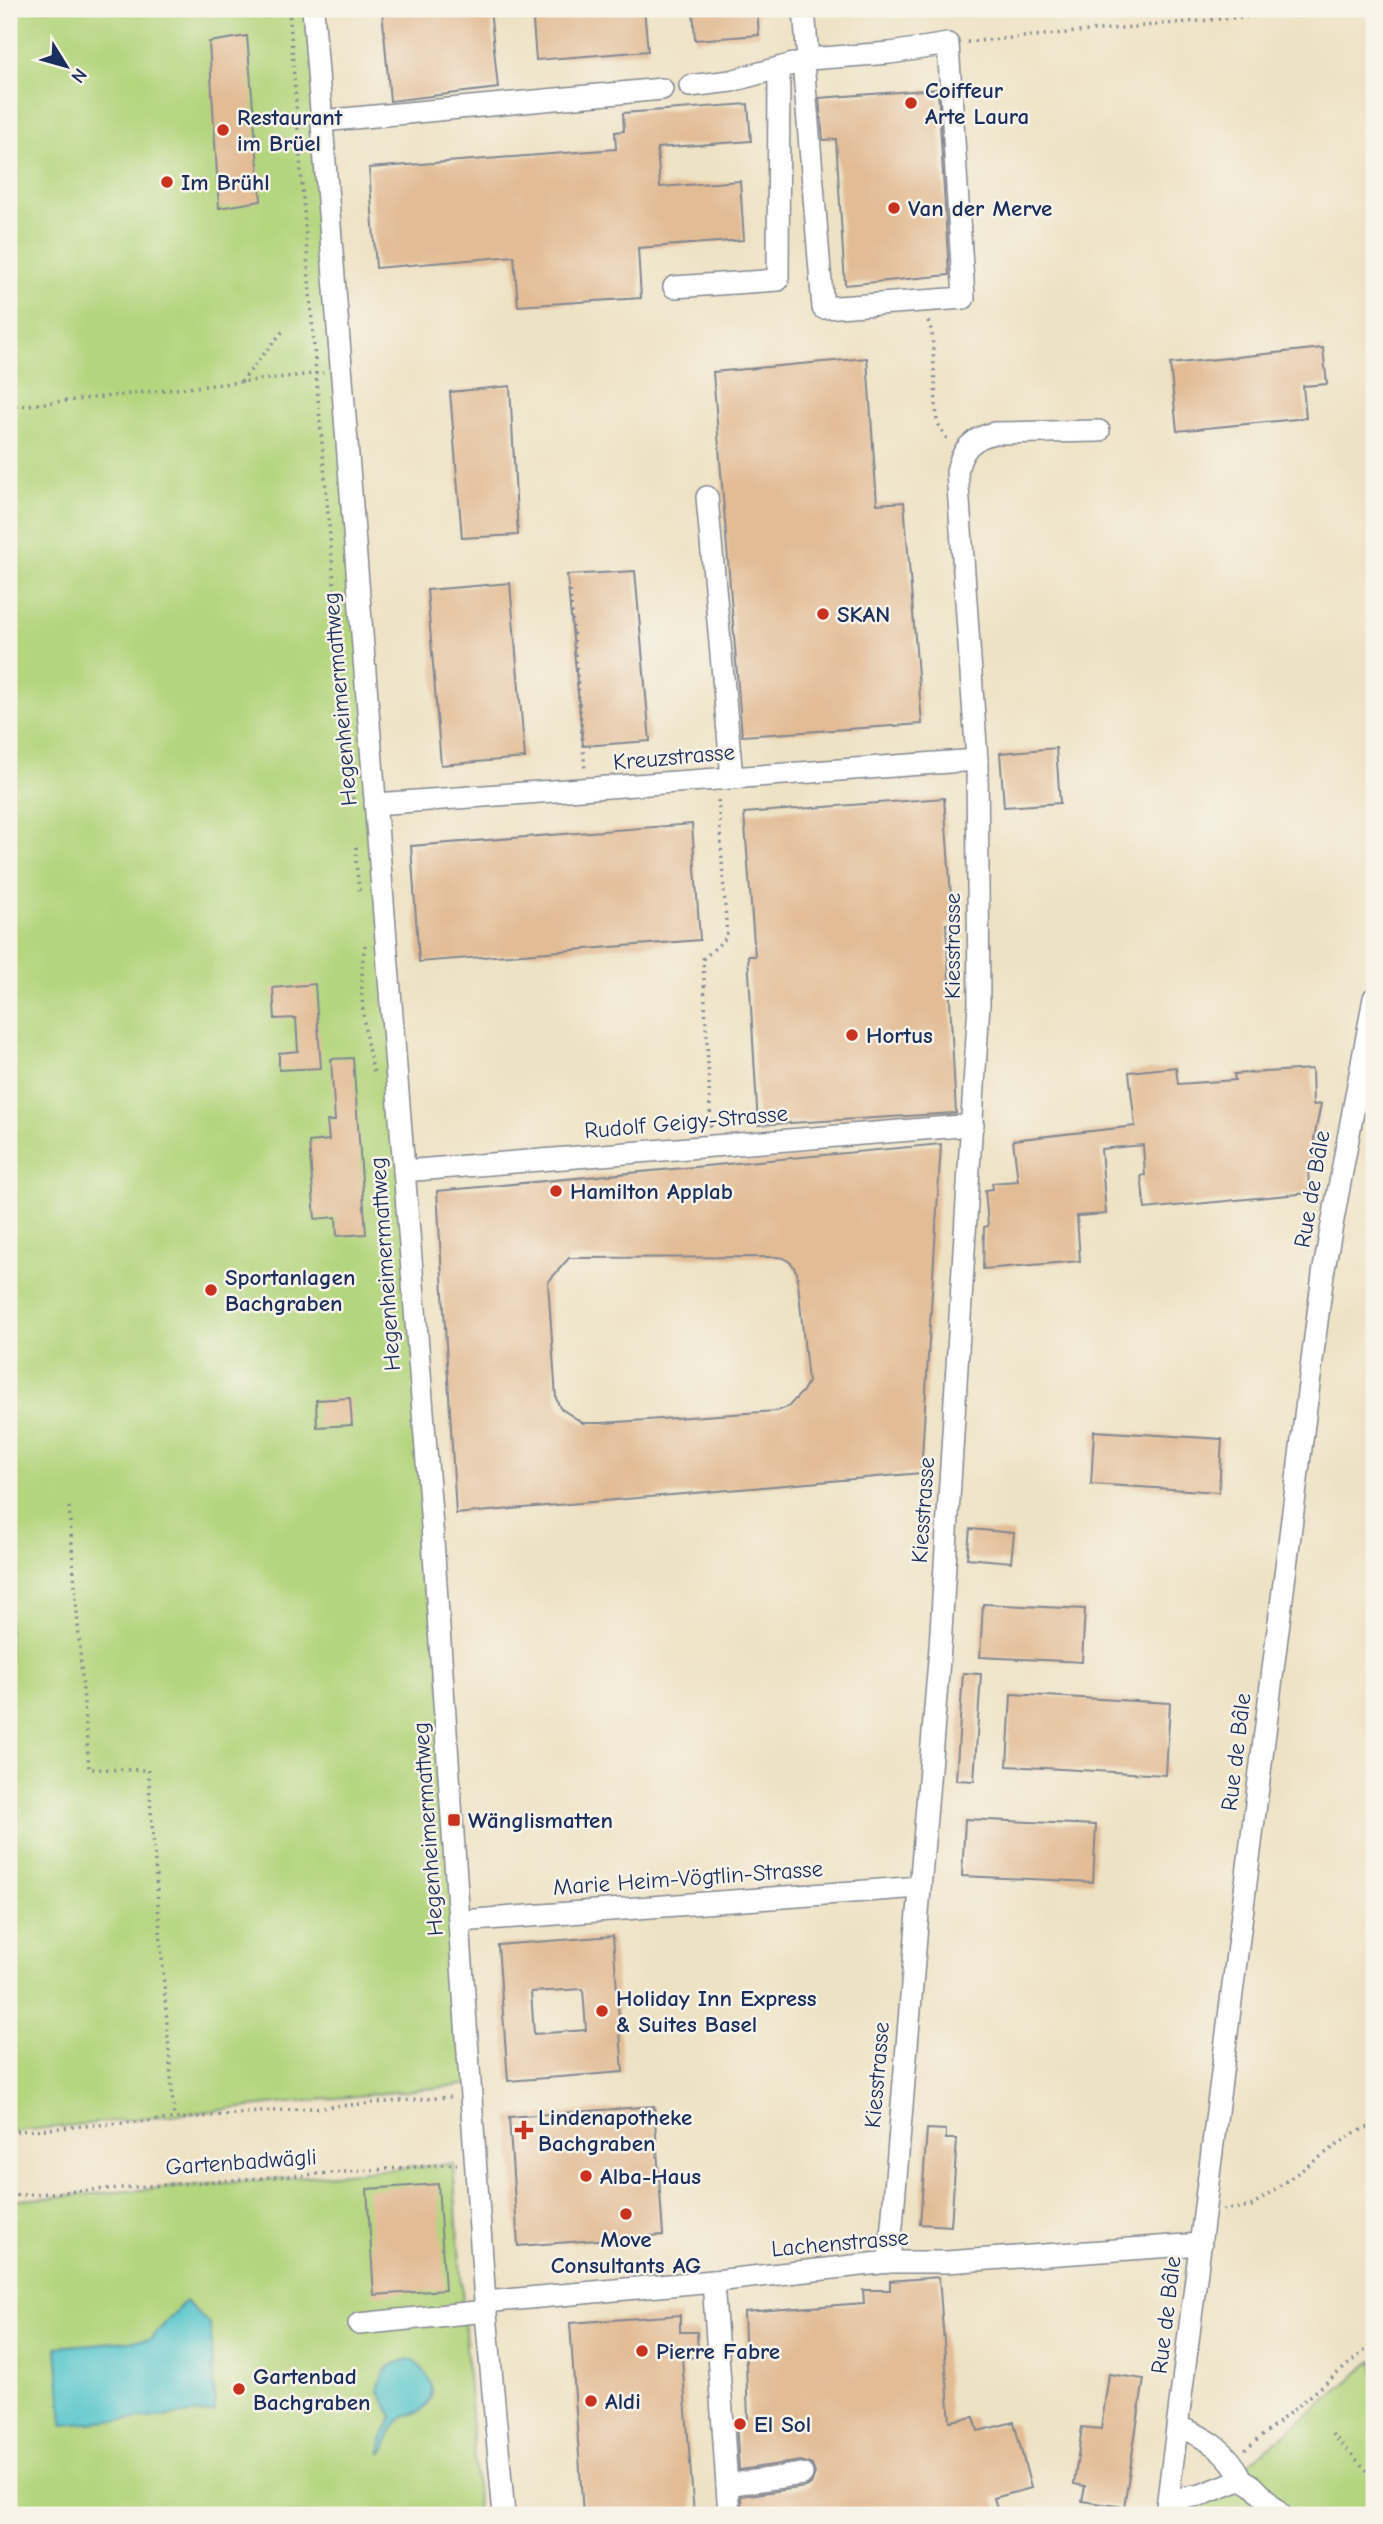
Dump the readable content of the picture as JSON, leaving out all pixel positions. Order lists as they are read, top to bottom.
{
  "streets": {
    "street": [
      "Hegenheimermattweg",
      "Kreuzstrasse",
      "Kiesstrasse",
      "Rudolf Geigy-Strasse",
      "Rue de Bâle",
      "Marie Heim-Vögtlin-Strasse",
      "Lachenstrasse"
    ],
    "path": ["Gartenbadwägli"]
  },
  "crossings": [
    ["Hegenheimermattweg", "Kreuzstrasse"],
    ["Hegenheimermattweg", "Rudolf Geigy-Strasse"],
    ["Hegenheimermattweg", "Marie Heim-Vögtlin-Strasse"],
    ["Hegenheimermattweg", "Gartenbadwägli"],
    ["Hegenheimermattweg", "Lachenstrasse"],
    ["Kreuzstrasse", "Kiesstrasse"],
    ["Kiesstrasse", "Rudolf Geigy-Strasse"],
    ["Kiesstrasse", "Marie Heim-Vögtlin-Strasse"],
    ["Kiesstrasse", "Lachenstrasse"],
    ["Rue de Bâle", "Lachenstrasse"]
  ],
  "places": {
    "other": [
      "Coiffeur Arte Laura",
      "Restaurant im Brüel",
      "Im Brühl",
      "Van der Merve",
      "SKAN",
      "Hortus",
      "Hamilton Applab",
      "Sportanlagen Bachgraben",
      "Holiday Inn Express & Suites Basel",
      "Alba-Haus",
      "Move Consultants AG",
      "Pierre Fabre",
      "Gartenbad Bachgraben",
      "Aldi",
      "El Sol"
    ],
    "transit": ["Wänglismatten"],
    "health": ["Lindenapotheke Bachgraben"]
  },
  "north": "bottom right"
}
